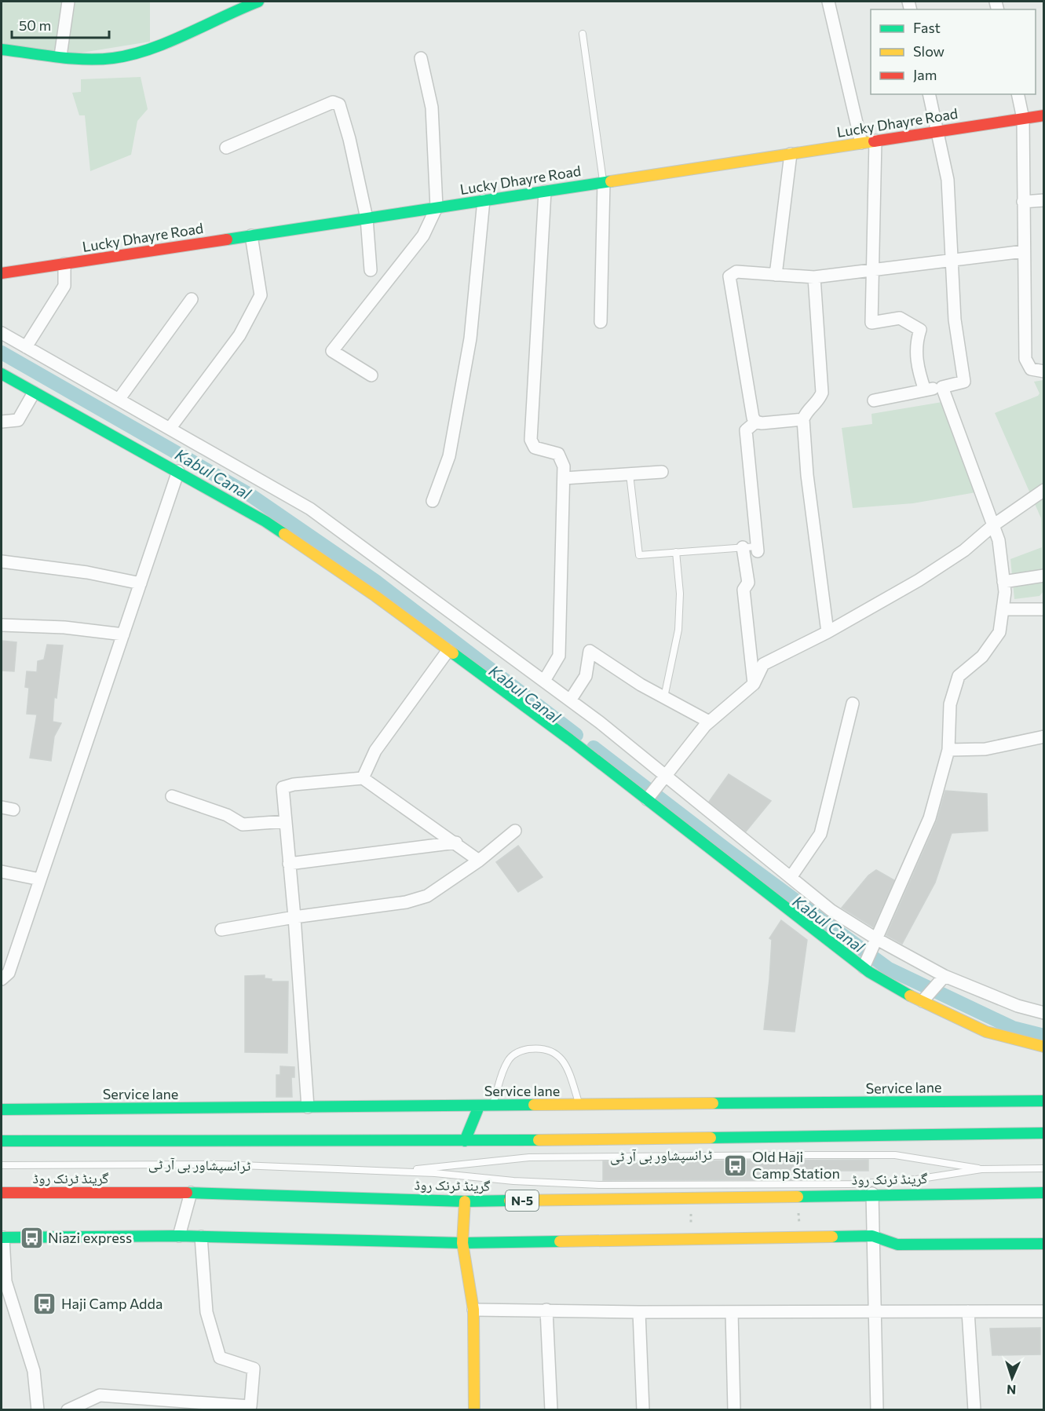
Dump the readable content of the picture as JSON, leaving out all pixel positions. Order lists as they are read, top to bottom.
{
  "streets": {
    "main road": [
      "Lucky Dhayre Road",
      "Service lane",
      "گرینڈ ٹرنک روڈ",
      "N-5"
    ],
    "lane": ["ٹرانسپشاور بی آر ٹی"]
  },
  "water": ["Kabul Canal"],
  "places": {
    "bus stop": ["Old Haji Camp Station", "Niazi express", "Haji Camp Adda"]
  },
  "legend": ["Fast", "Slow", "Jam"],
  "scale_bar": "50 m",
  "north": "bottom"
}
